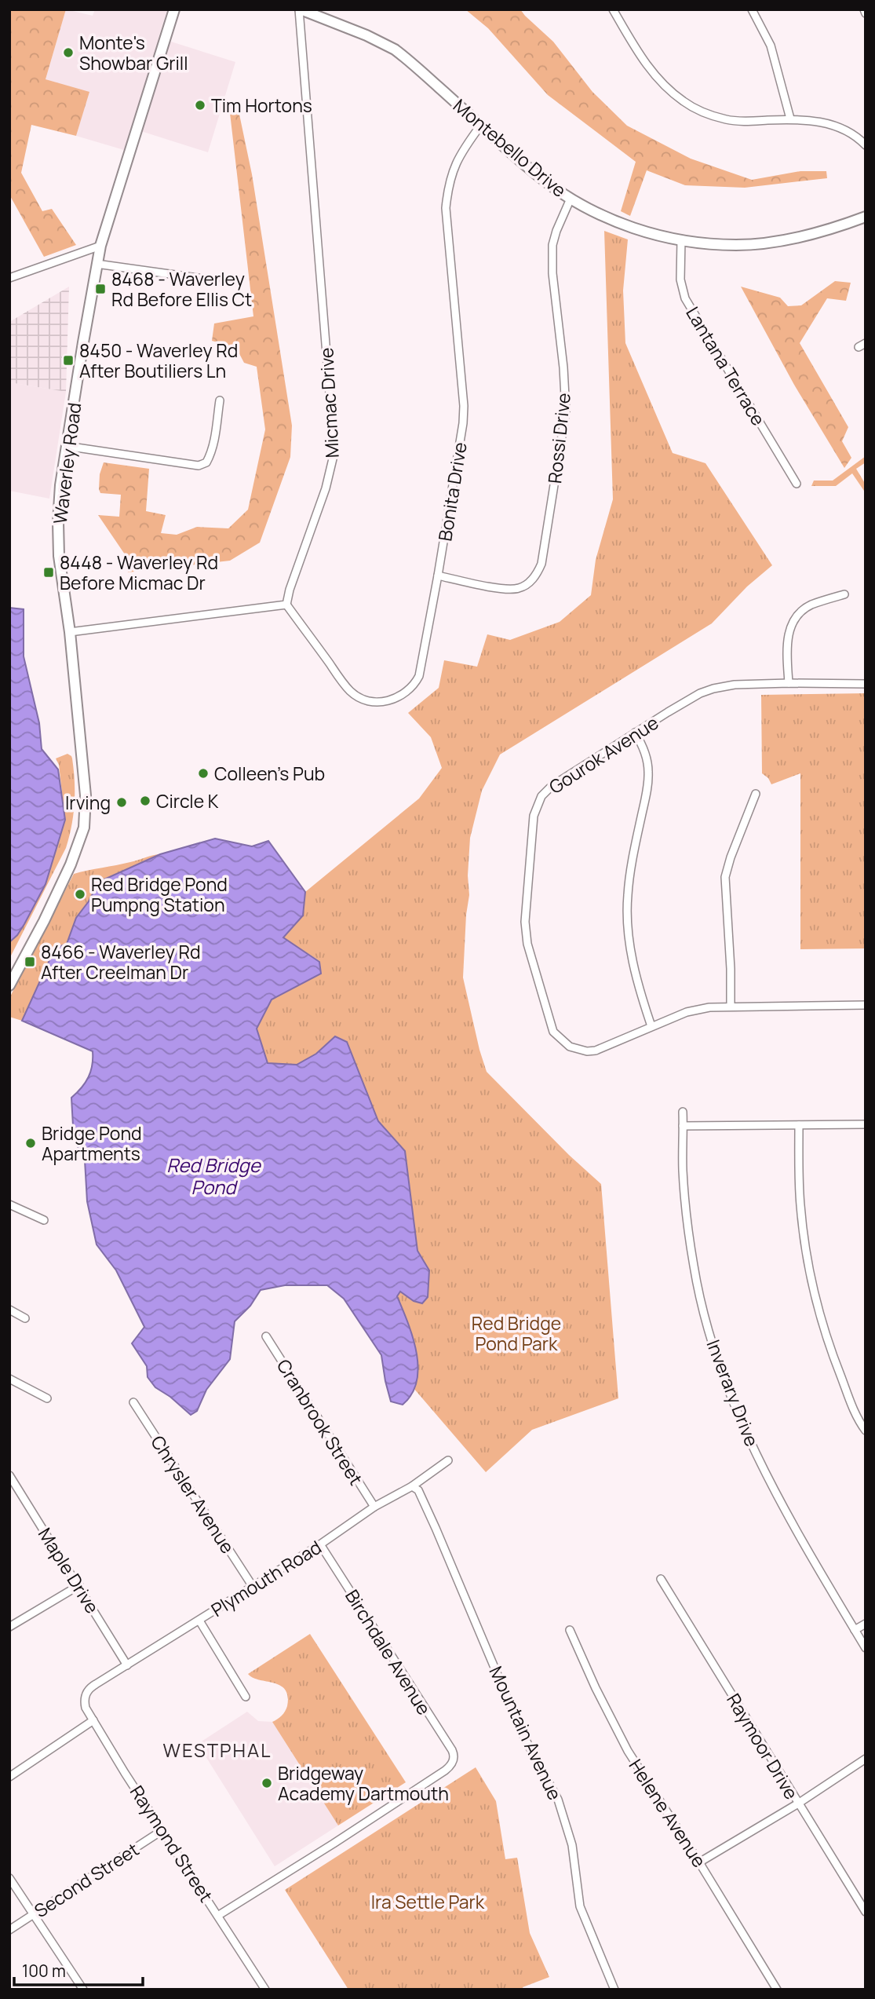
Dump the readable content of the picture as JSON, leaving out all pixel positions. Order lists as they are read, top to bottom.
{
  "streets": {
    "main road": ["Montebello Drive", "Waverley Road"],
    "street": [
      "Lantana Terrace",
      "Micmac Drive",
      "Rossi Drive",
      "Bonita Drive",
      "Gourok Avenue",
      "Inverary Drive",
      "Cranbrook Street",
      "Chrysler Avenue",
      "Maple Drive",
      "Plymouth Road",
      "Birchdale Avenue",
      "Mountain Avenue",
      "Raymoor Drive",
      "Helene Avenue",
      "Raymond Street",
      "Second Street"
    ]
  },
  "crossings": [
    ["Montebello Drive", "Lantana Terrace"],
    ["Montebello Drive", "Micmac Drive"],
    ["Montebello Drive", "Rossi Drive"],
    ["Montebello Drive", "Bonita Drive"],
    ["Micmac Drive", "Bonita Drive"],
    ["Rossi Drive", "Bonita Drive"],
    ["Cranbrook Street", "Plymouth Road"],
    ["Chrysler Avenue", "Plymouth Road"],
    ["Maple Drive", "Plymouth Road"],
    ["Plymouth Road", "Birchdale Avenue"],
    ["Plymouth Road", "Mountain Avenue"],
    ["Plymouth Road", "Raymond Street"],
    ["Birchdale Avenue", "Raymond Street"],
    ["Raymond Street", "Second Street"]
  ],
  "districts": ["WESTPHAL"],
  "water": ["Red Bridge Pond"],
  "parks": ["Red Bridge Pond Park", "Ira Settle Park"],
  "places": {
    "other": [
      "Monte's Showbar Grill",
      "Tim Hortons",
      "Colleen's Pub",
      "Circle K",
      "Irving",
      "Red Bridge Pond Pumpng Station",
      "Bridge Pond Apartments",
      "Bridgeway Academy Dartmouth"
    ],
    "transit": [
      "8468 - Waverley Rd Before Ellis Ct",
      "8450 - Waverley Rd After Boutiliers Ln",
      "8448 - Waverley Rd Before Micmac Dr",
      "8466 - Waverley Rd After Creelman Dr"
    ]
  },
  "scale_bar": "100 m"
}
